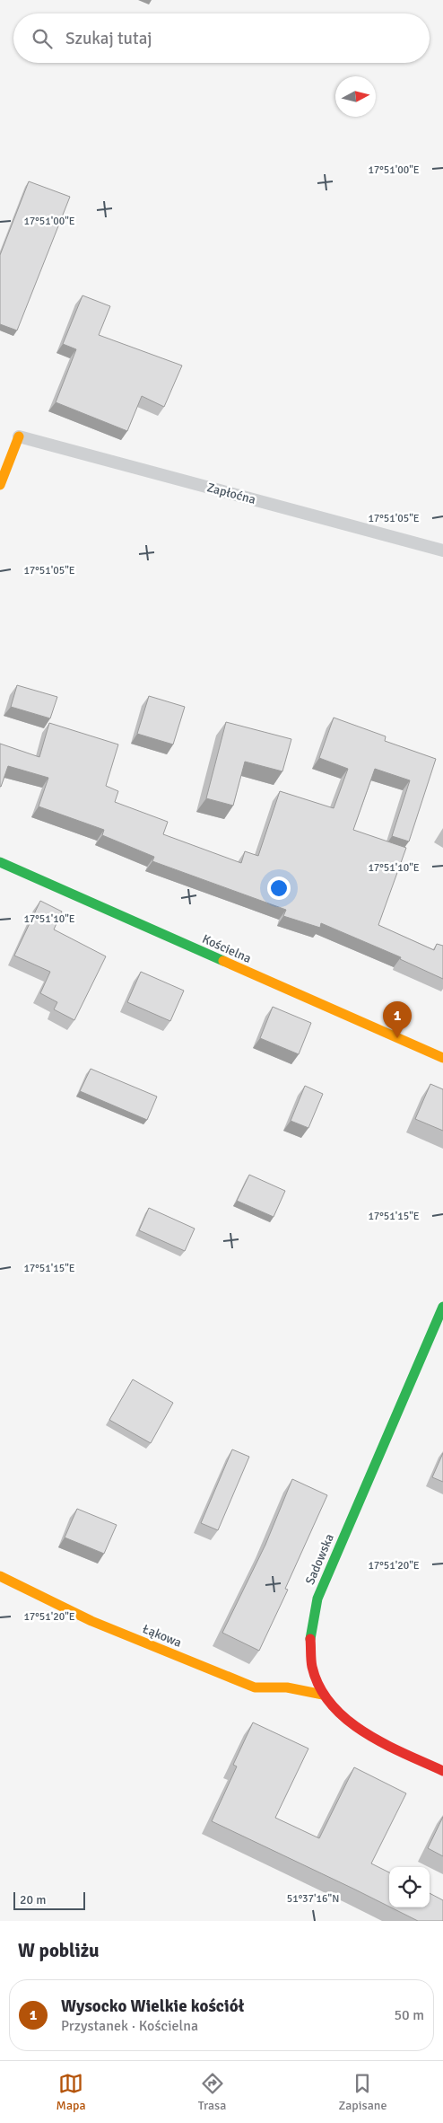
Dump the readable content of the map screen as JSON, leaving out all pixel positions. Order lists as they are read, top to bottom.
{
  "streets": {
    "street": ["Kościelna", "Sadowska", "Łąkowa"],
    "lane": ["Zapłoćna"]
  },
  "crossings": [
    ["Sadowska", "Łąkowa"]
  ],
  "scale_bar": "20 m",
  "north": "right",
  "page": {
    "search": "Szukaj tutaj",
    "pins": "1",
    "scale": "20 m",
    "heading": "W pobliżu",
    "list": [
      {
        "mark": "1",
        "name": "Wysocko Wielkie kościół",
        "note": "Przystanek · Kościelna",
        "value": "50 m"
      }
    ],
    "nav": ["Mapa", "Trasa", "Zapisane"]
  },
  "coordinates": [
    "17°51'00\"E",
    "17°51'05\"E",
    "17°51'10\"E",
    "17°51'15\"E",
    "17°51'20\"E",
    "51°37'16\"N"
  ]
}
